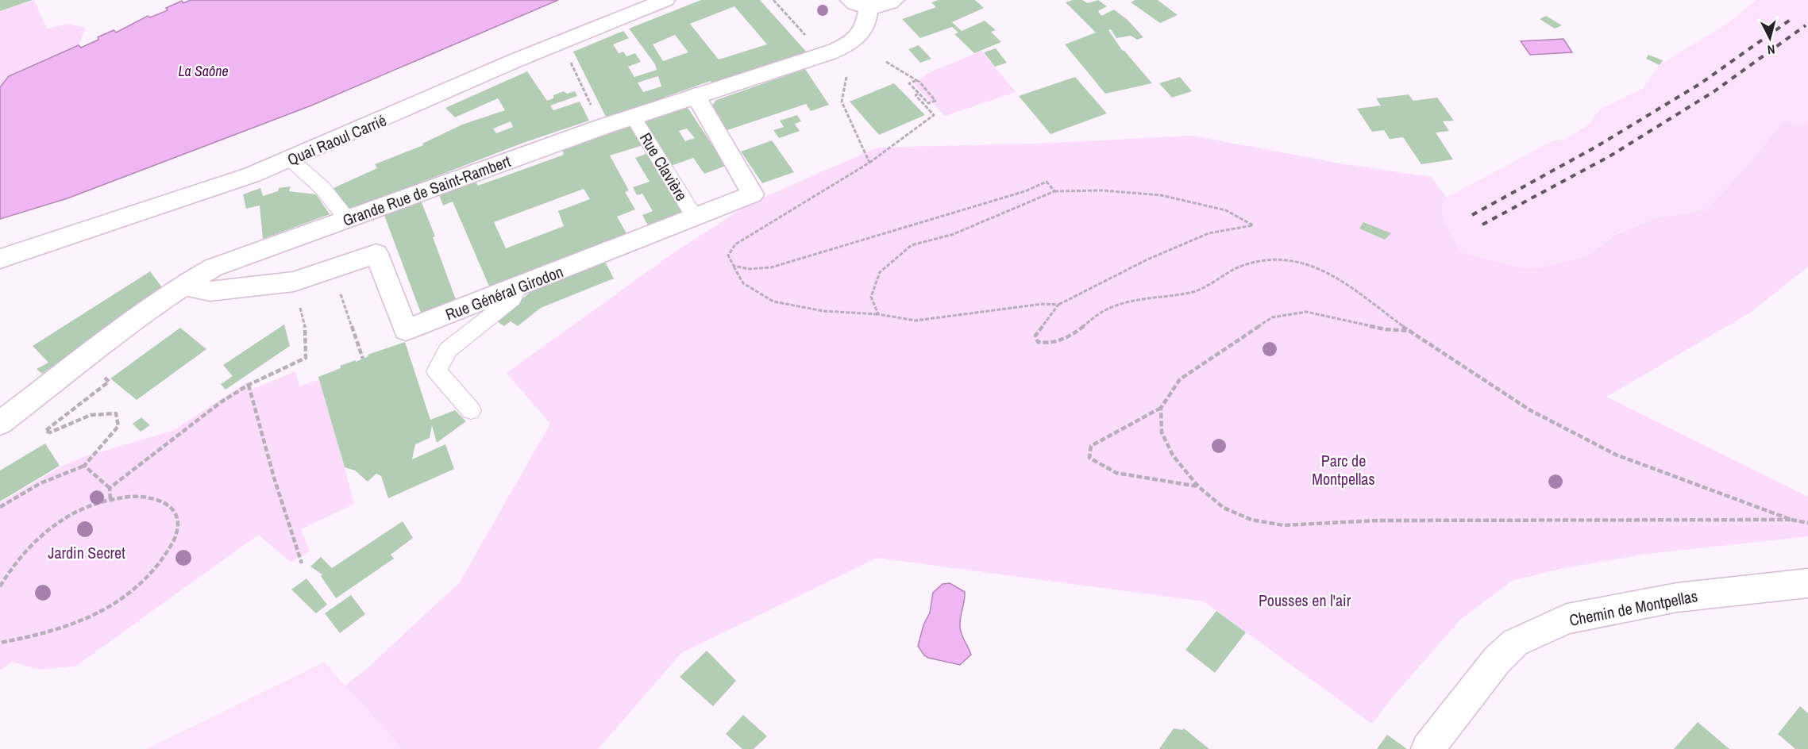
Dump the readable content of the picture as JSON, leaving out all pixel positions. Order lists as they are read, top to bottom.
{
  "streets": {
    "street": [
      "Quai Raoul Carrié",
      "Grande Rue de Saint-Rambert",
      "Rue Général Girodon",
      "Chemin de Montpellas"
    ],
    "lane": ["Rue Clavière"]
  },
  "crossings": [
    ["Rue Clavière", "Grande Rue de Saint-Rambert"],
    ["Rue Clavière", "Rue Général Girodon"],
    ["Grande Rue de Saint-Rambert", "Rue Général Girodon"]
  ],
  "water": ["La Saône"],
  "parks": ["Parc de Montpellas", "Jardin Secret", "Pousses en l'air"],
  "north": "bottom"
}
